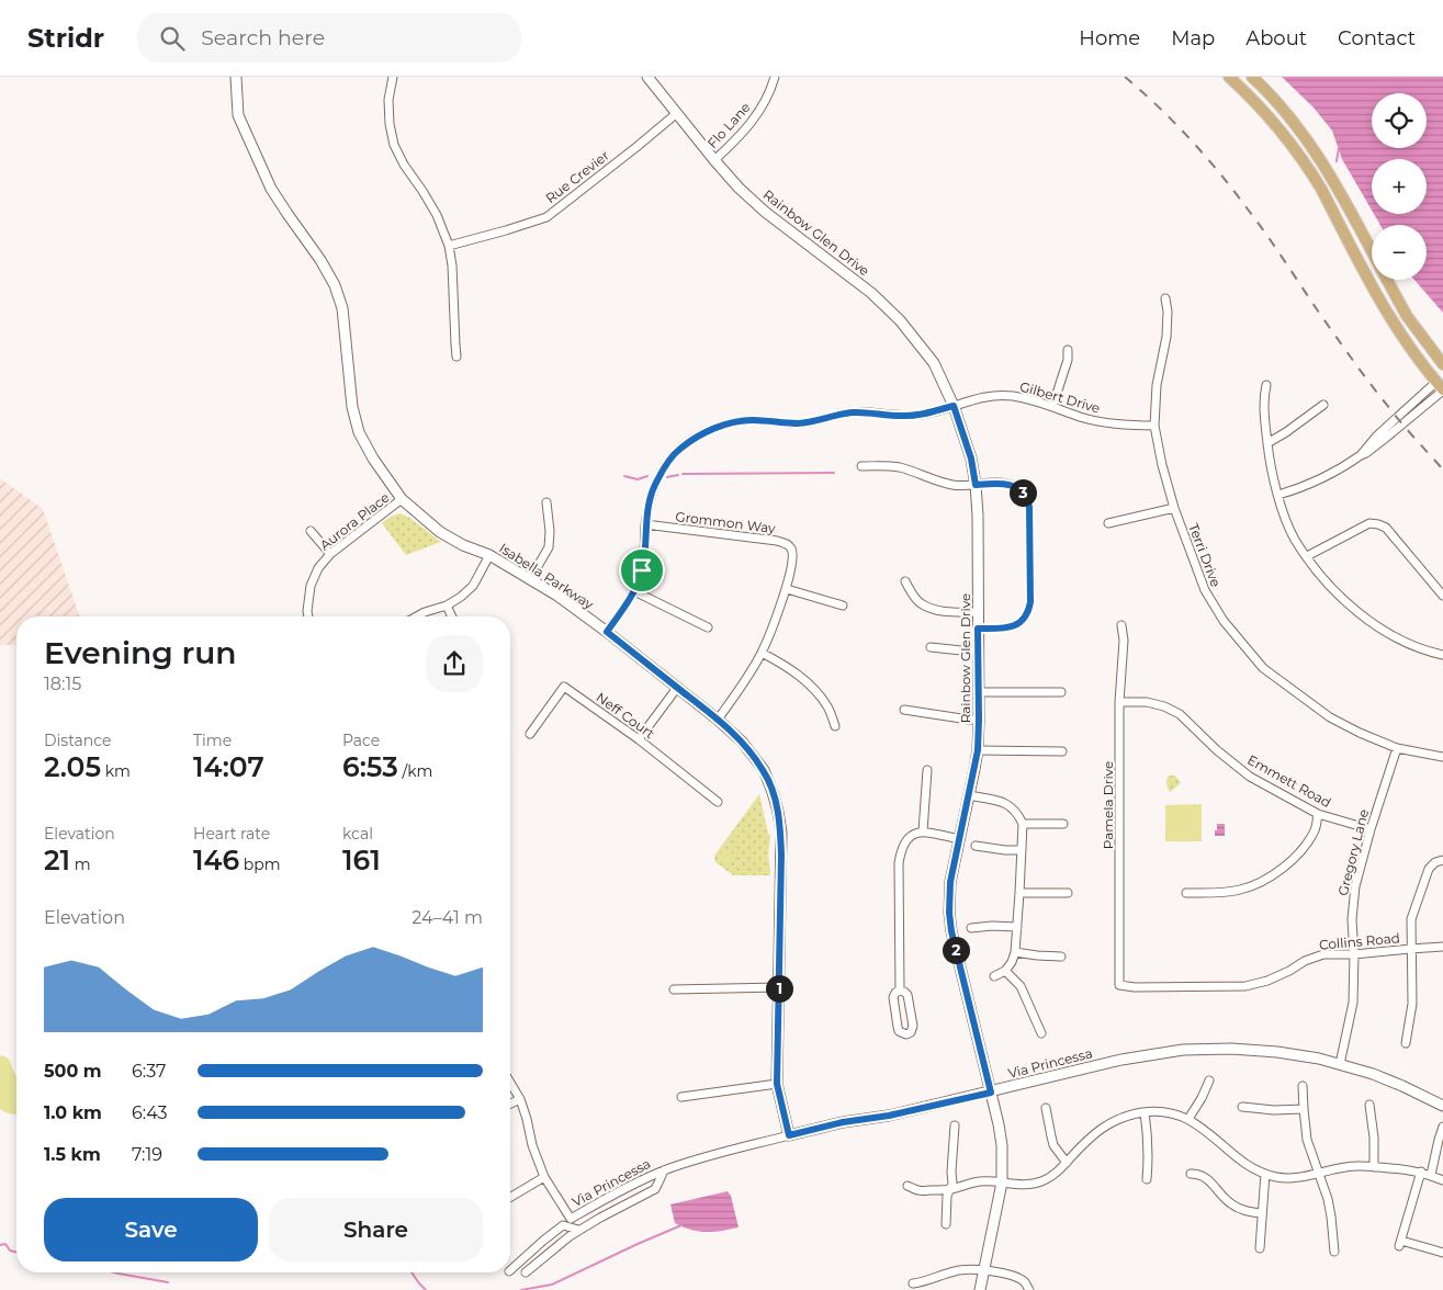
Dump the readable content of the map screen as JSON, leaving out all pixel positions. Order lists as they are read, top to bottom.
{
  "streets": {
    "street": [
      "Flo Lane",
      "Rue Crevier",
      "Rainbow Glen Drive",
      "Gilbert Drive",
      "Aurora Place",
      "Grommon Way",
      "Terri Drive",
      "Isabella Parkway",
      "Neff Court",
      "Emmett Road",
      "Pamela Drive",
      "Gregory Lane",
      "Collins Road",
      "Via Princessa"
    ]
  },
  "crossings": [
    ["Flo Lane", "Rainbow Glen Drive"],
    ["Rue Crevier", "Rainbow Glen Drive"],
    ["Rainbow Glen Drive", "Gilbert Drive"],
    ["Rainbow Glen Drive", "Via Princessa"],
    ["Gilbert Drive", "Grommon Way"],
    ["Gilbert Drive", "Terri Drive"],
    ["Gilbert Drive", "Isabella Parkway"],
    ["Aurora Place", "Isabella Parkway"],
    ["Grommon Way", "Isabella Parkway"],
    ["Terri Drive", "Gregory Lane"],
    ["Isabella Parkway", "Via Princessa"],
    ["Emmett Road", "Pamela Drive"],
    ["Emmett Road", "Gregory Lane"],
    ["Pamela Drive", "Collins Road"],
    ["Gregory Lane", "Collins Road"],
    ["Gregory Lane", "Via Princessa"]
  ],
  "page": {
    "header": "Stridr",
    "search": "Search here",
    "nav": [
      "Home",
      "Map",
      "About",
      "Contact"
    ],
    "map_buttons": ["+", "−"],
    "pins": ["3", "2", "1"],
    "heading": ["Evening run", "18:15"],
    "stats": [
      ["Distance", "2.05 km"],
      ["Time", "14:07"],
      ["Pace", "6:53 /km"],
      ["Elevation", "21 m"],
      ["Heart rate", "146 bpm"],
      ["kcal", "161"]
    ],
    "chart": ["Elevation", "24–41 m"],
    "list": [
      {
        "name": "500 m",
        "note": "6:37"
      },
      {
        "name": "1.0 km",
        "note": "6:43"
      },
      {
        "name": "1.5 km",
        "note": "7:19"
      }
    ],
    "buttons": ["Save", "Share"]
  }
}
